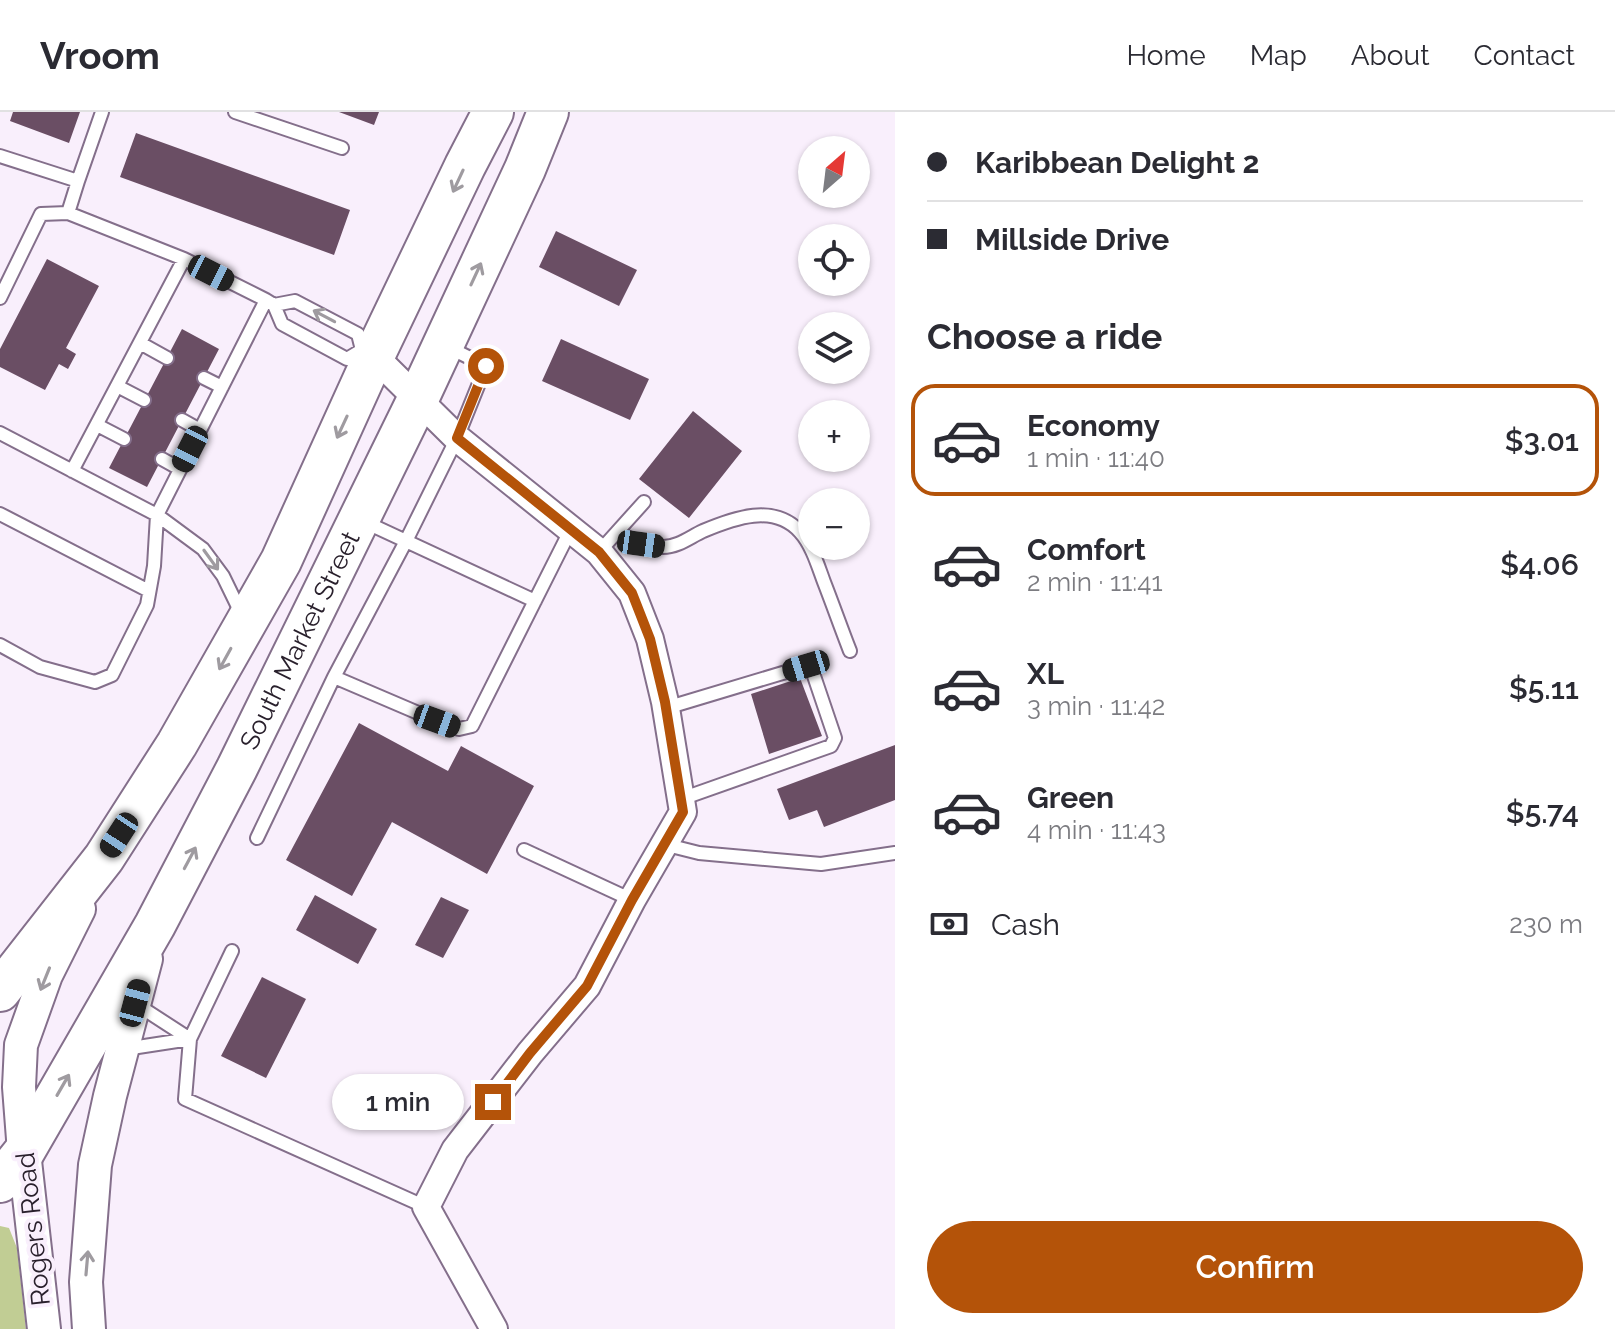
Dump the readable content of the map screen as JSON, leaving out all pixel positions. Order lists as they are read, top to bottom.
{
  "streets": {
    "main road": ["South Market Street"],
    "street": ["Rogers Road"]
  },
  "crossings": [
    ["South Market Street", "Rogers Road"]
  ],
  "north": "top right",
  "page": {
    "header": "Vroom",
    "nav": [
      "Home",
      "Map",
      "About",
      "Contact"
    ],
    "banner": ["Karibbean Delight 2", "Millside Drive"],
    "map_buttons": ["+", "−"],
    "heading": "Choose a ride",
    "list": [
      {
        "name": "Economy",
        "note": "1 min · 11:40",
        "value": "$3.01"
      },
      {
        "name": "Comfort",
        "note": "2 min · 11:41",
        "value": "$4.06"
      },
      {
        "name": "XL",
        "note": "3 min · 11:42",
        "value": "$5.11"
      },
      {
        "name": "Green",
        "note": "4 min · 11:43",
        "value": "$5.74"
      }
    ],
    "pay": ["Cash", "230 m"],
    "bubble": "1 min",
    "buttons": "Confirm"
  }
}
